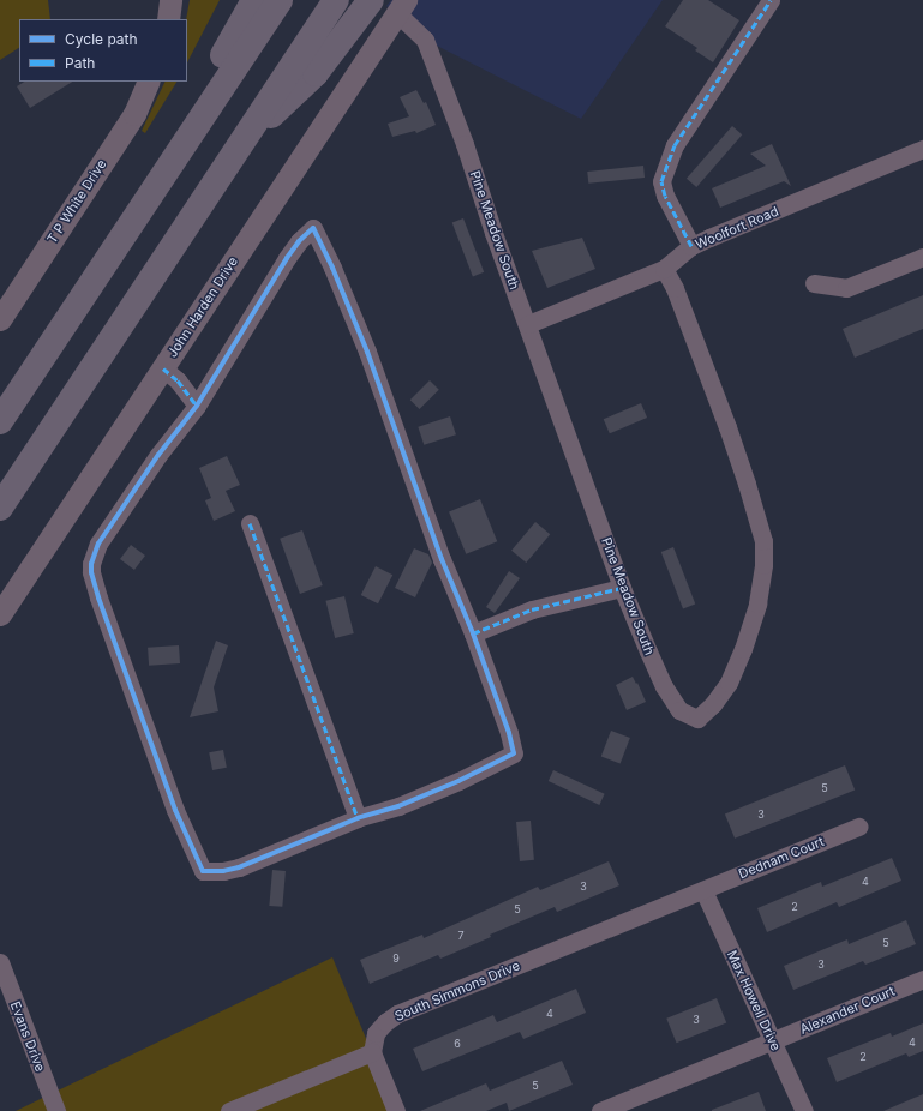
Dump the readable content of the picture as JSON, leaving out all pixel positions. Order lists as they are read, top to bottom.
{
  "streets": {
    "street": [
      "T P White Drive",
      "Woolfort Road",
      "Pine Meadow South",
      "John Harden Drive",
      "Dednam Court",
      "South Simmons Drive",
      "Max Howell Drive",
      "Alexander Court",
      "Evans Drive"
    ]
  },
  "crossings": [
    ["Woolfort Road", "Pine Meadow South"],
    ["Pine Meadow South", "John Harden Drive"],
    ["Dednam Court", "South Simmons Drive"],
    ["Dednam Court", "Max Howell Drive"],
    ["South Simmons Drive", "Max Howell Drive"],
    ["Max Howell Drive", "Alexander Court"]
  ],
  "house_numbers": [
    "5",
    "3",
    "4",
    "3",
    "2",
    "5",
    "7",
    "5",
    "9",
    "3",
    "4",
    "3",
    "4",
    "6",
    "2",
    "5"
  ],
  "legend": ["Cycle path", "Path"]
}
